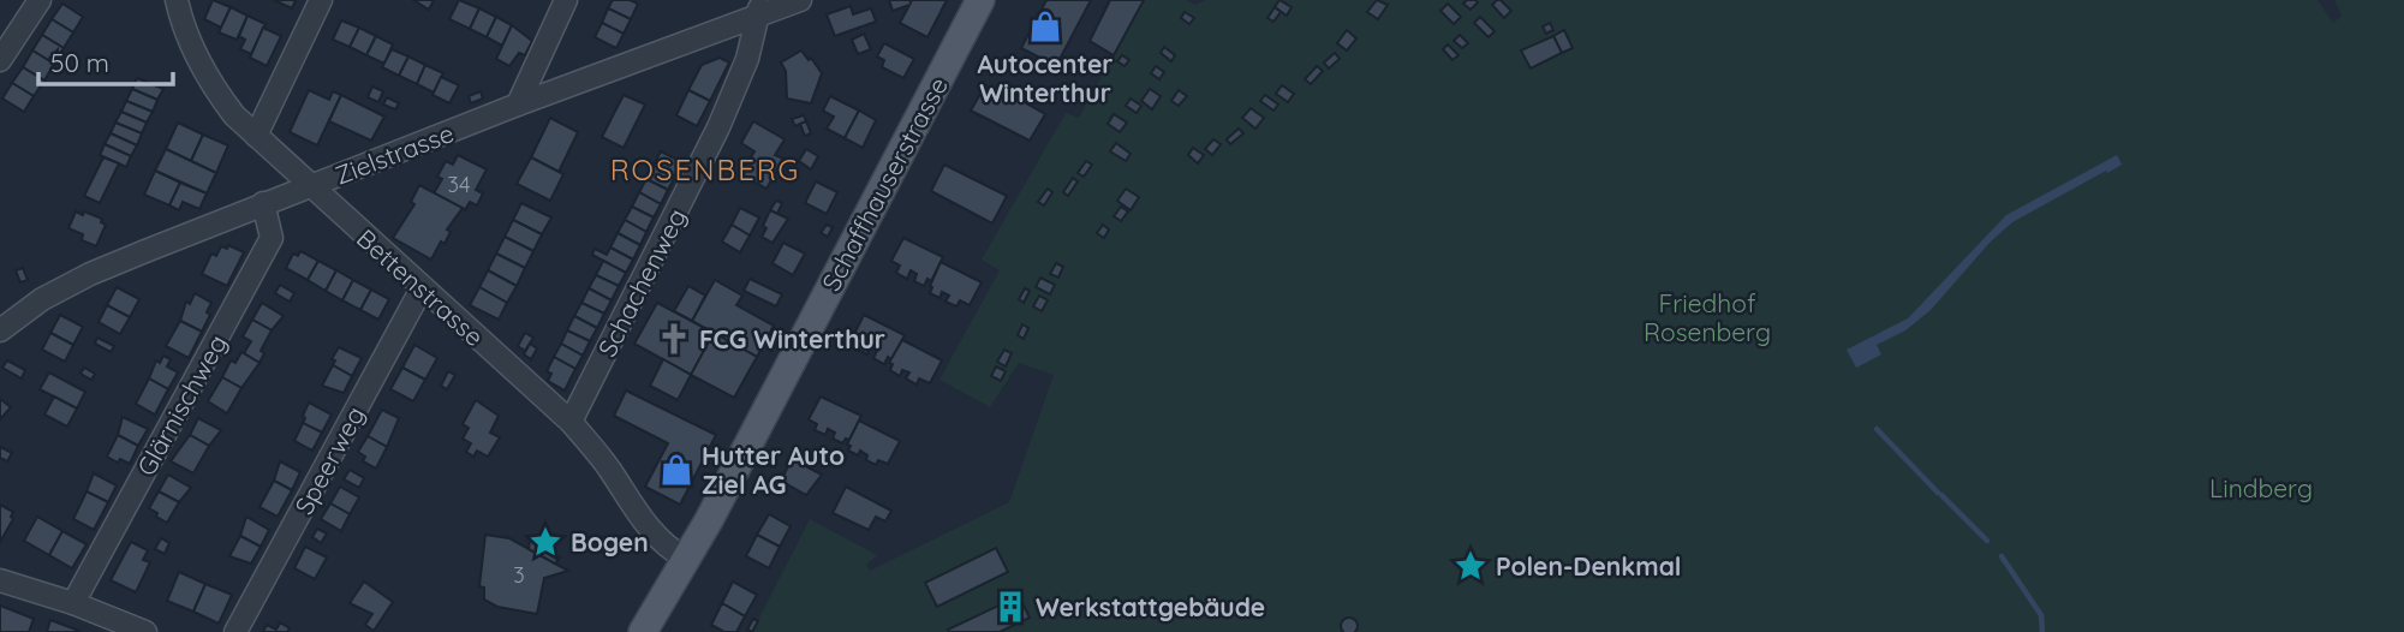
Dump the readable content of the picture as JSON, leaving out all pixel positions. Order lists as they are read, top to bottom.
{
  "streets": {
    "main road": ["Schaffhauserstrasse"],
    "street": [
      "Zielstrasse",
      "Schachenweg",
      "Bettenstrasse",
      "Glärnischweg",
      "Speerweg"
    ]
  },
  "crossings": [
    ["Zielstrasse", "Schachenweg"],
    ["Zielstrasse", "Bettenstrasse"],
    ["Zielstrasse", "Glärnischweg"],
    ["Schaffhauserstrasse", "Bettenstrasse"],
    ["Schachenweg", "Bettenstrasse"],
    ["Bettenstrasse", "Speerweg"]
  ],
  "districts": ["ROSENBERG"],
  "parks": ["Friedhof Rosenberg", "Lindberg"],
  "places": {
    "shop": ["Autocenter Winterthur", "Hutter Auto Ziel AG"],
    "church": ["FCG Winterthur"],
    "place": ["Bogen", "Polen-Denkmal"],
    "building": ["Werkstattgebäude"]
  },
  "house_numbers": ["34", "3"],
  "scale_bar": "50 m"
}
